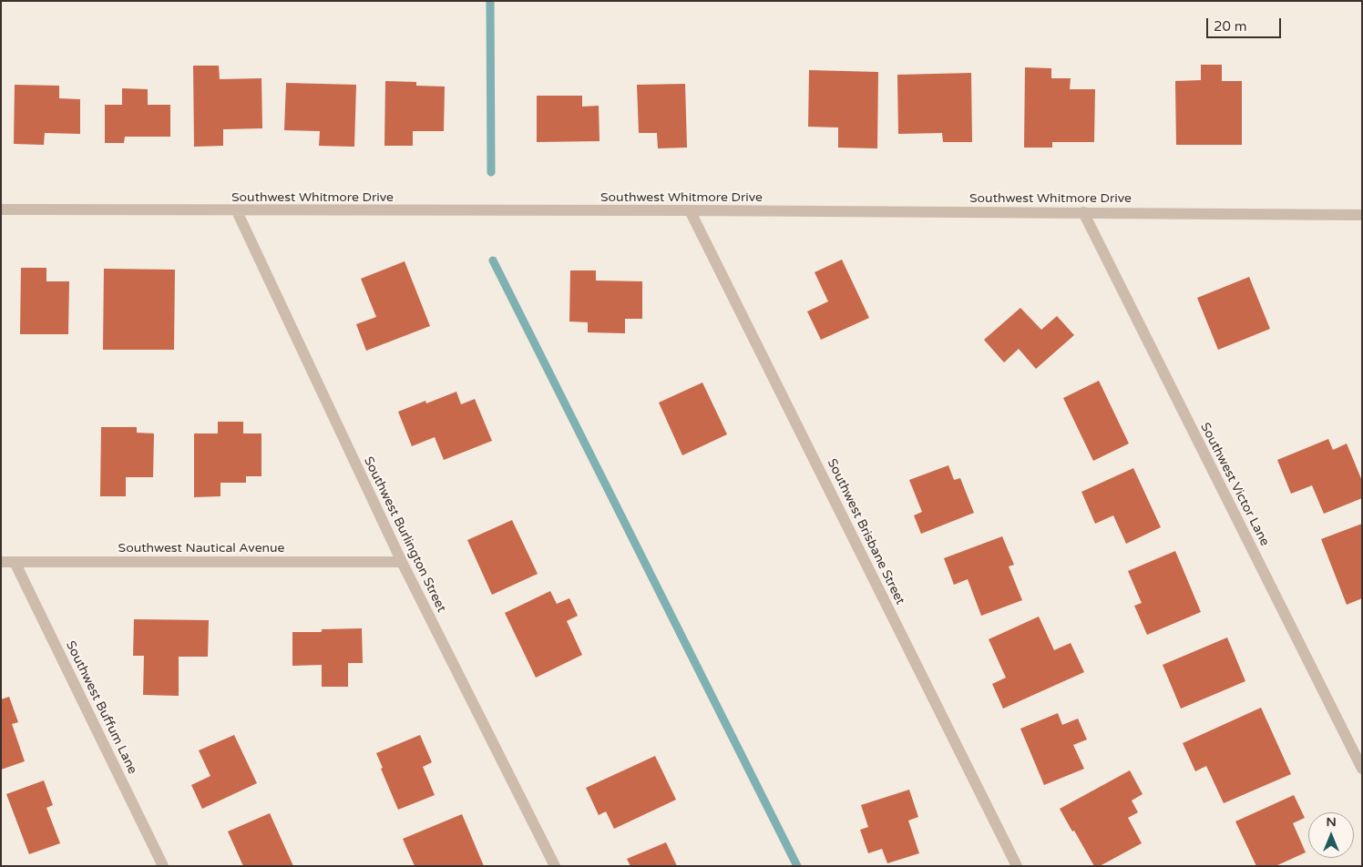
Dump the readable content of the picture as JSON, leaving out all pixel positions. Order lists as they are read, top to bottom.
{
  "streets": {
    "street": [
      "Southwest Whitmore Drive",
      "Southwest Victor Lane",
      "Southwest Brisbane Street",
      "Southwest Burlington Street",
      "Southwest Nautical Avenue",
      "Southwest Buffum Lane"
    ]
  },
  "crossings": [
    ["Southwest Whitmore Drive", "Southwest Victor Lane"],
    ["Southwest Whitmore Drive", "Southwest Brisbane Street"],
    ["Southwest Whitmore Drive", "Southwest Burlington Street"],
    ["Southwest Burlington Street", "Southwest Nautical Avenue"],
    ["Southwest Nautical Avenue", "Southwest Buffum Lane"]
  ],
  "scale_bar": "20 m",
  "north": "top"
}
